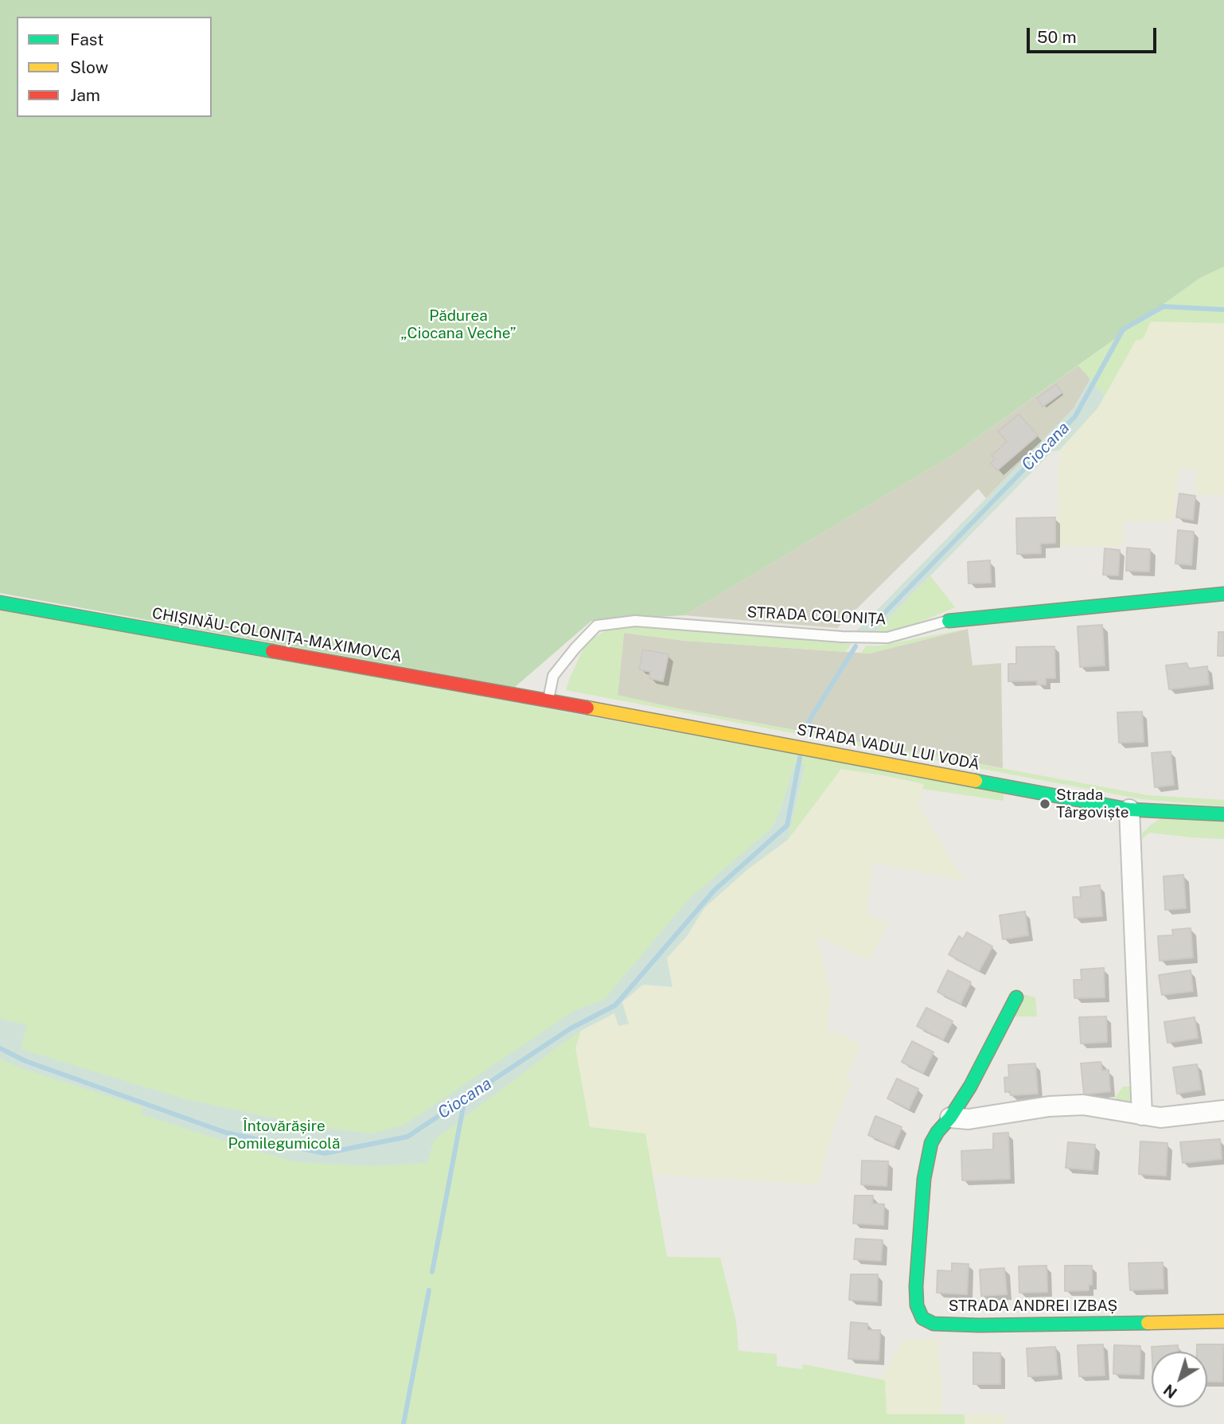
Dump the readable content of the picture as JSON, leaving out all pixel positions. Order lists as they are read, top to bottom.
{
  "streets": {
    "street": [
      "STRADA COLONIȚA",
      "CHIȘINĂU-COLONIȚA-MAXIMOVCA",
      "STRADA VADUL LUI VODĂ",
      "STRADA ANDREI IZBAȘ"
    ]
  },
  "crossings": [
    ["STRADA COLONIȚA", "CHIȘINĂU-COLONIȚA-MAXIMOVCA"],
    ["STRADA COLONIȚA", "STRADA VADUL LUI VODĂ"],
    ["CHIȘINĂU-COLONIȚA-MAXIMOVCA", "STRADA VADUL LUI VODĂ"]
  ],
  "water": ["Ciocana"],
  "parks": ["Pădurea „Ciocana Veche”", "Întovărășire Pomilegumicolă"],
  "places": ["Strada Târgoviște"],
  "legend": ["Fast", "Slow", "Jam"],
  "scale_bar": "50 m",
  "north": "bottom left"
}
